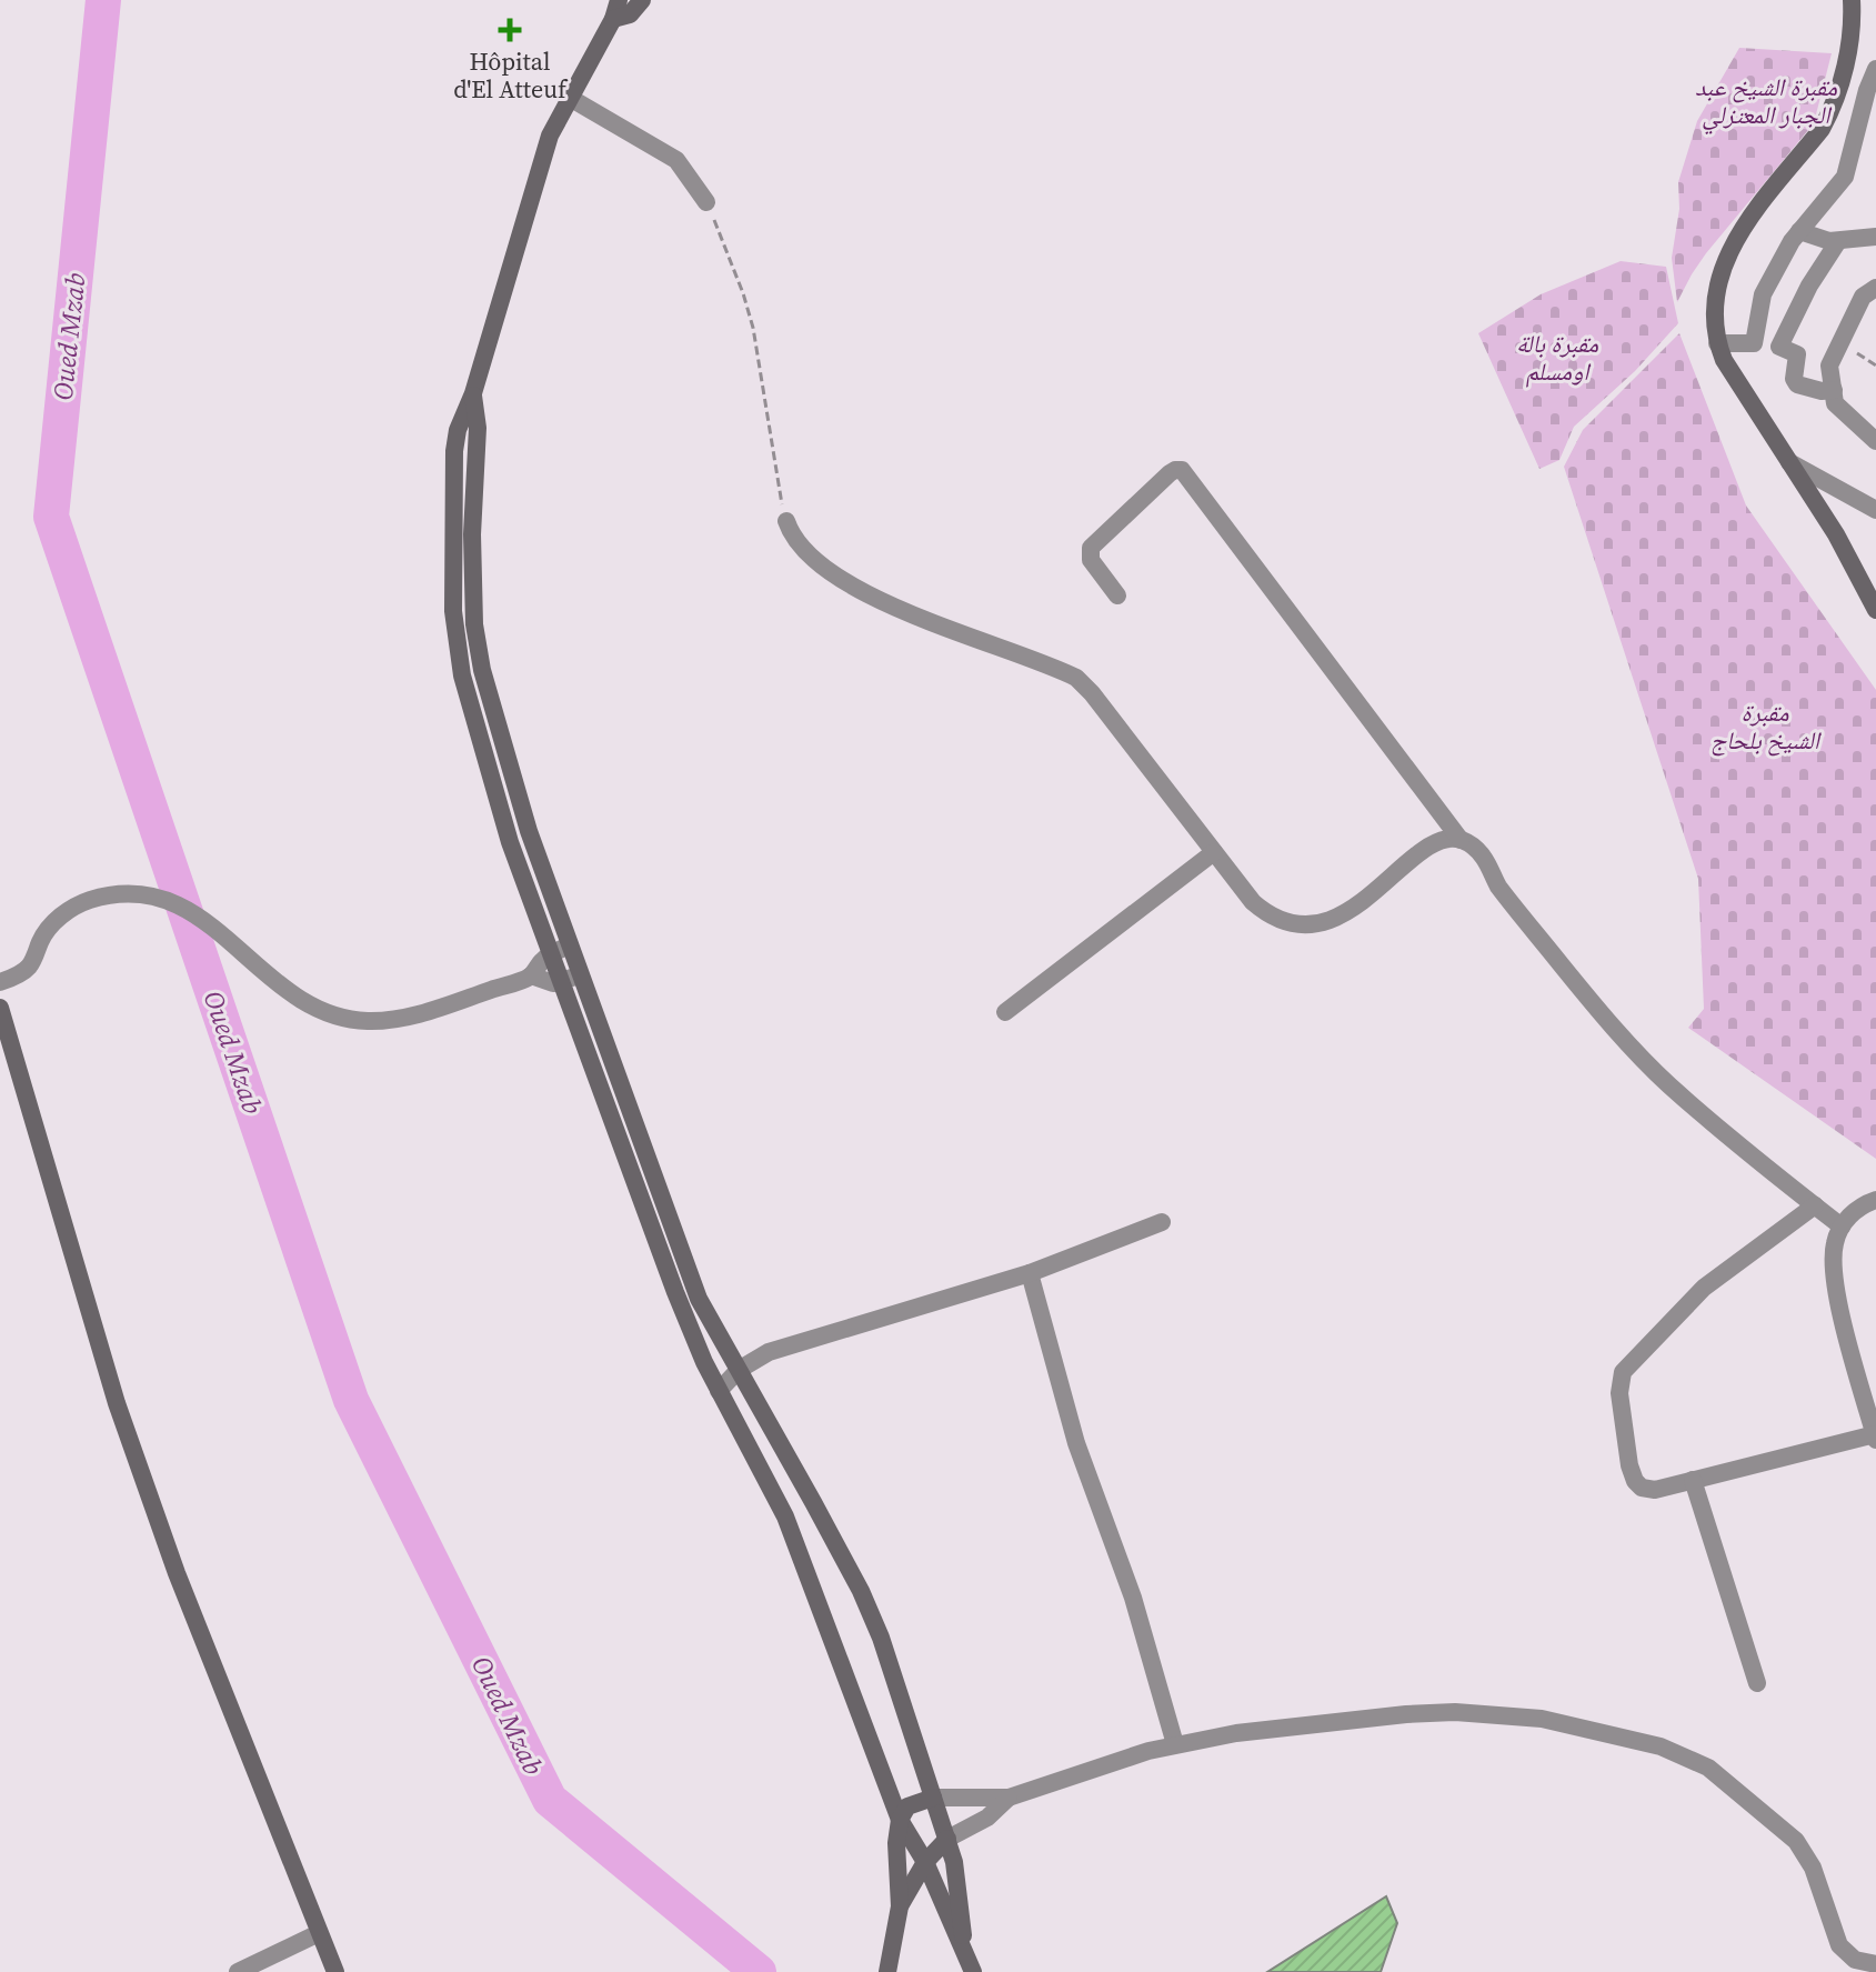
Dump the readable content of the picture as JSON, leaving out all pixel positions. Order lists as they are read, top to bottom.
{
  "water": ["Oued Mzab"],
  "parks": ["مقبرة الشيخ عبد الجبار المعتزلي", "مقبرة بالة اومسلم", "مقبرة الشيخ بلحاج"],
  "places": {
    "health": ["Hôpital d'El Atteuf"]
  }
}
